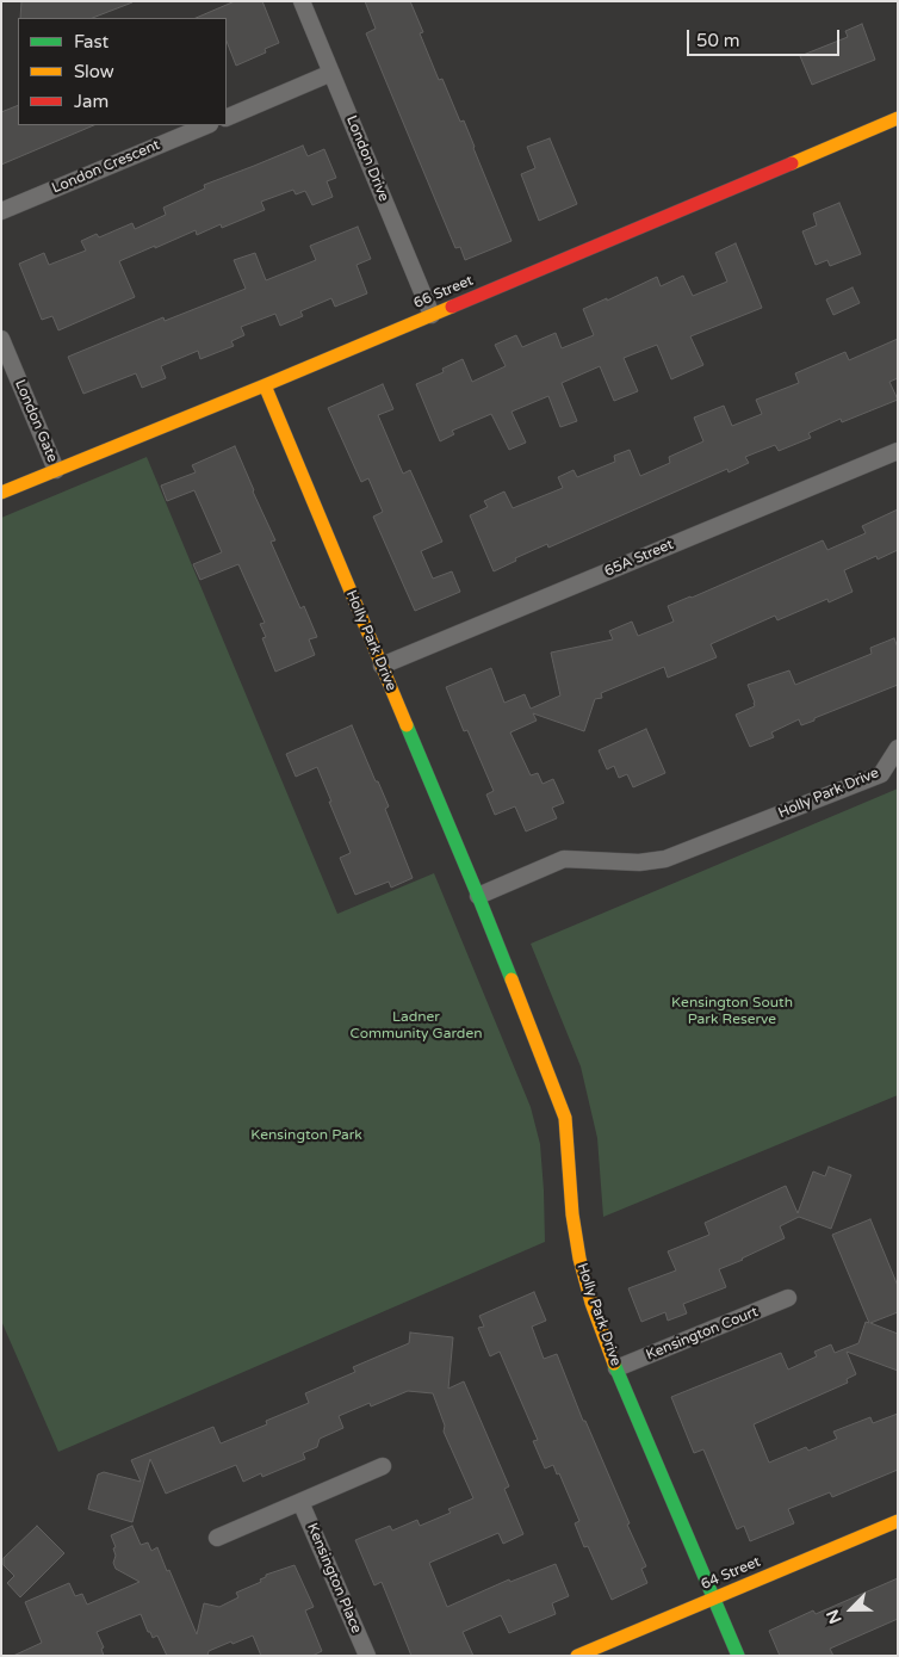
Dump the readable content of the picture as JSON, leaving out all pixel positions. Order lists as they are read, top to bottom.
{
  "streets": {
    "street": [
      "London Drive",
      "London Crescent",
      "66 Street",
      "London Gate",
      "65A Street",
      "Holly Park Drive",
      "Kensington Court",
      "64 Street",
      "Kensington Place"
    ]
  },
  "crossings": [
    ["London Drive", "66 Street"],
    ["66 Street", "London Gate"],
    ["66 Street", "Holly Park Drive"],
    ["65A Street", "Holly Park Drive"],
    ["Holly Park Drive", "Kensington Court"],
    ["Holly Park Drive", "64 Street"]
  ],
  "parks": ["Kensington South Park Reserve", "Ladner Community Garden", "Kensington Park"],
  "legend": ["Fast", "Slow", "Jam"],
  "scale_bar": "50 m",
  "north": "bottom left"
}
